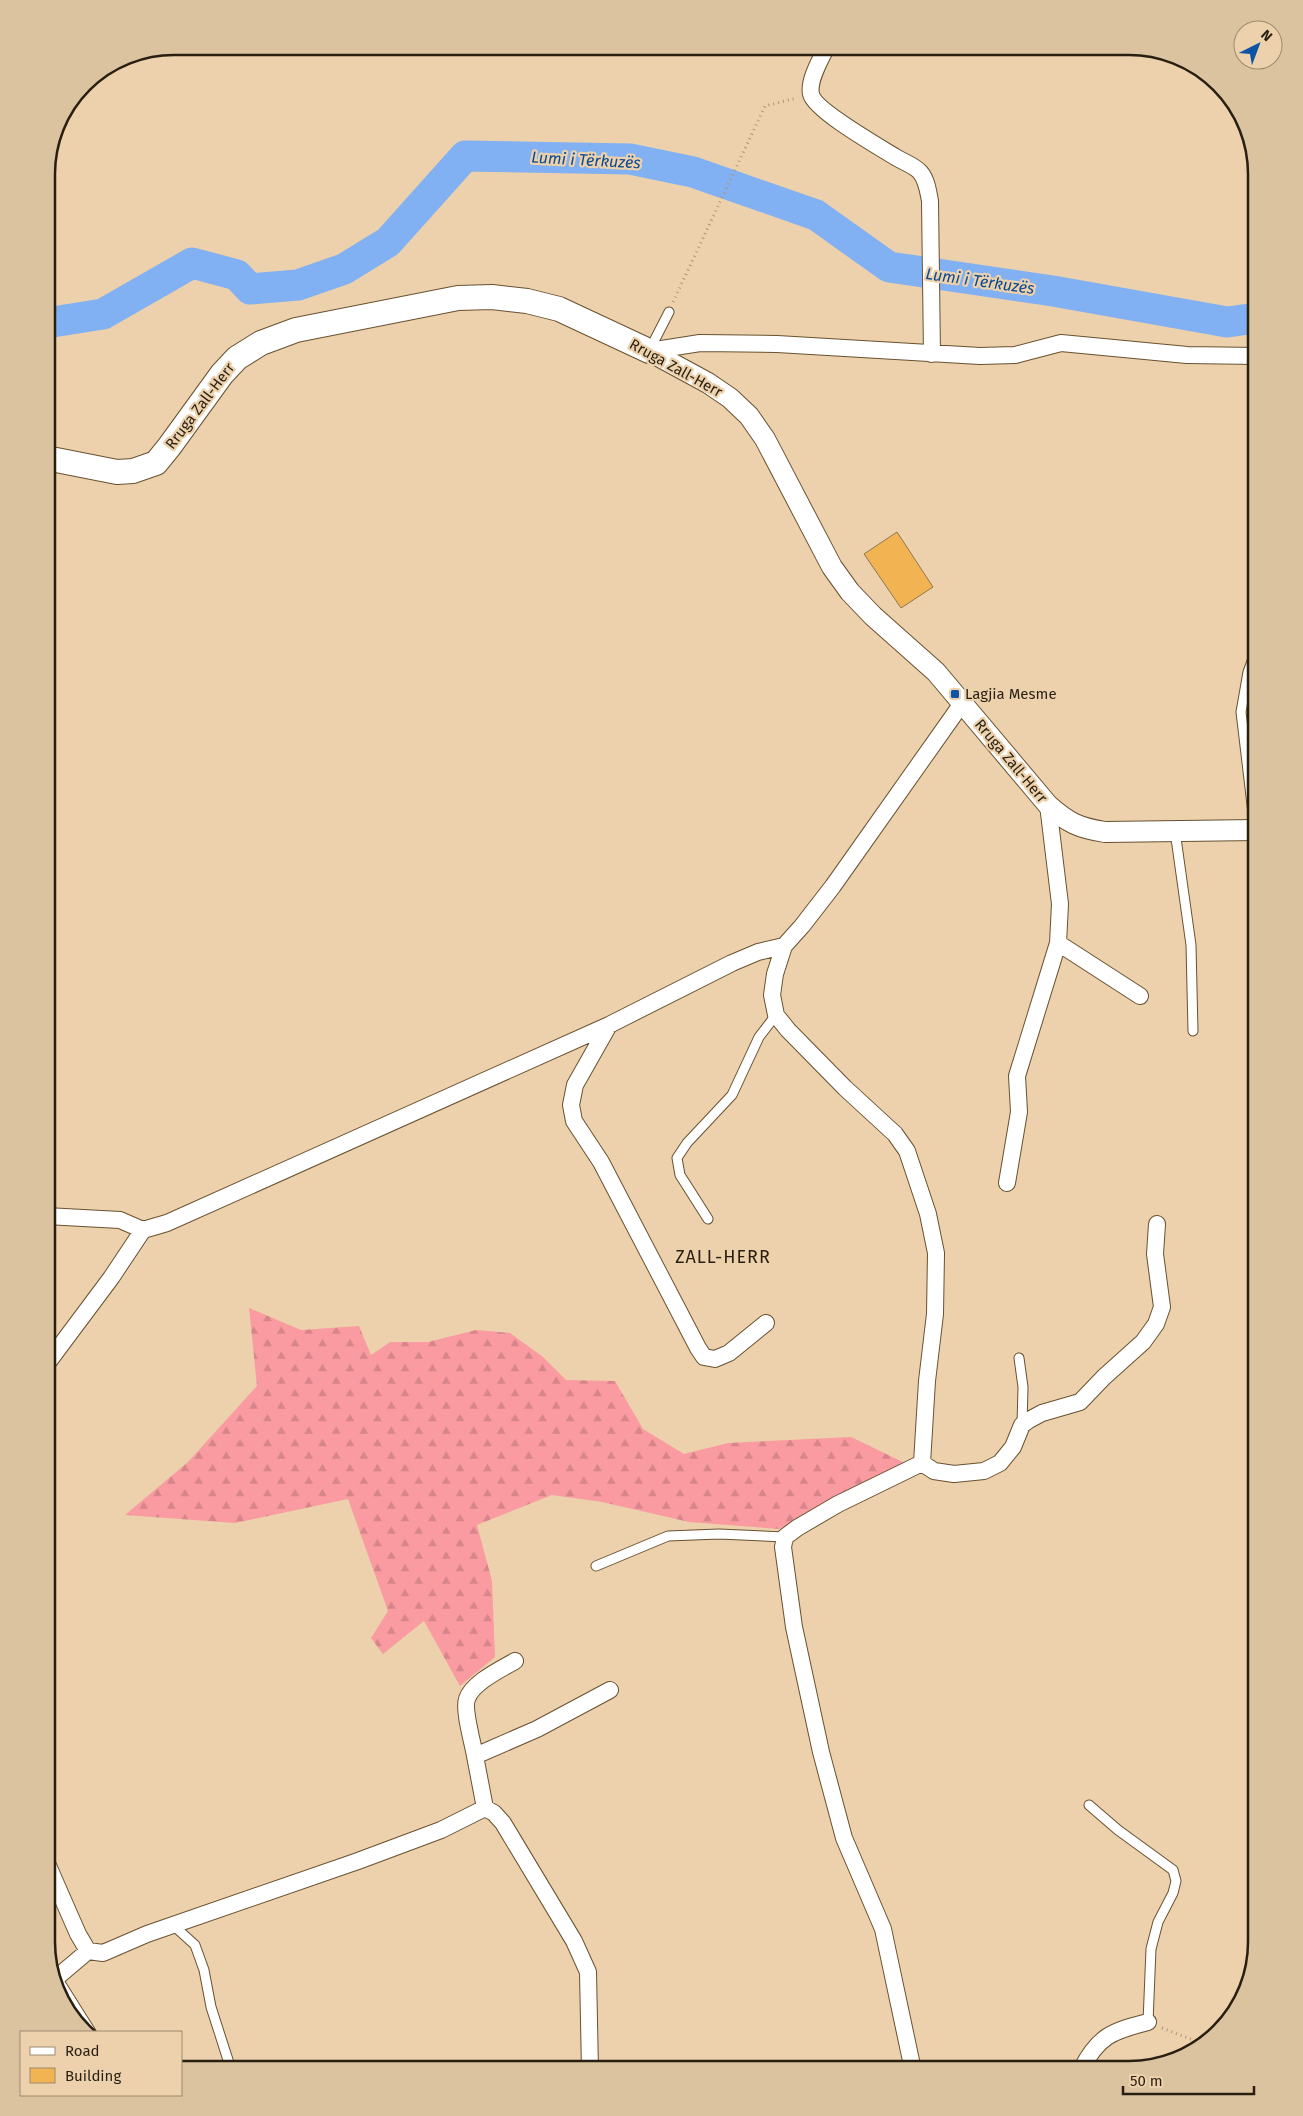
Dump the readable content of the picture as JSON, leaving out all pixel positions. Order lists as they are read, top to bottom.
{
  "streets": {
    "main road": ["Rruga Zall-Herr"]
  },
  "districts": ["ZALL-HERR"],
  "water": ["Lumi i Tërkuzës"],
  "places": {
    "transit": ["Lagjia Mesme"]
  },
  "legend": ["Road", "Building"],
  "scale_bar": "50 m",
  "north": "top right"
}
